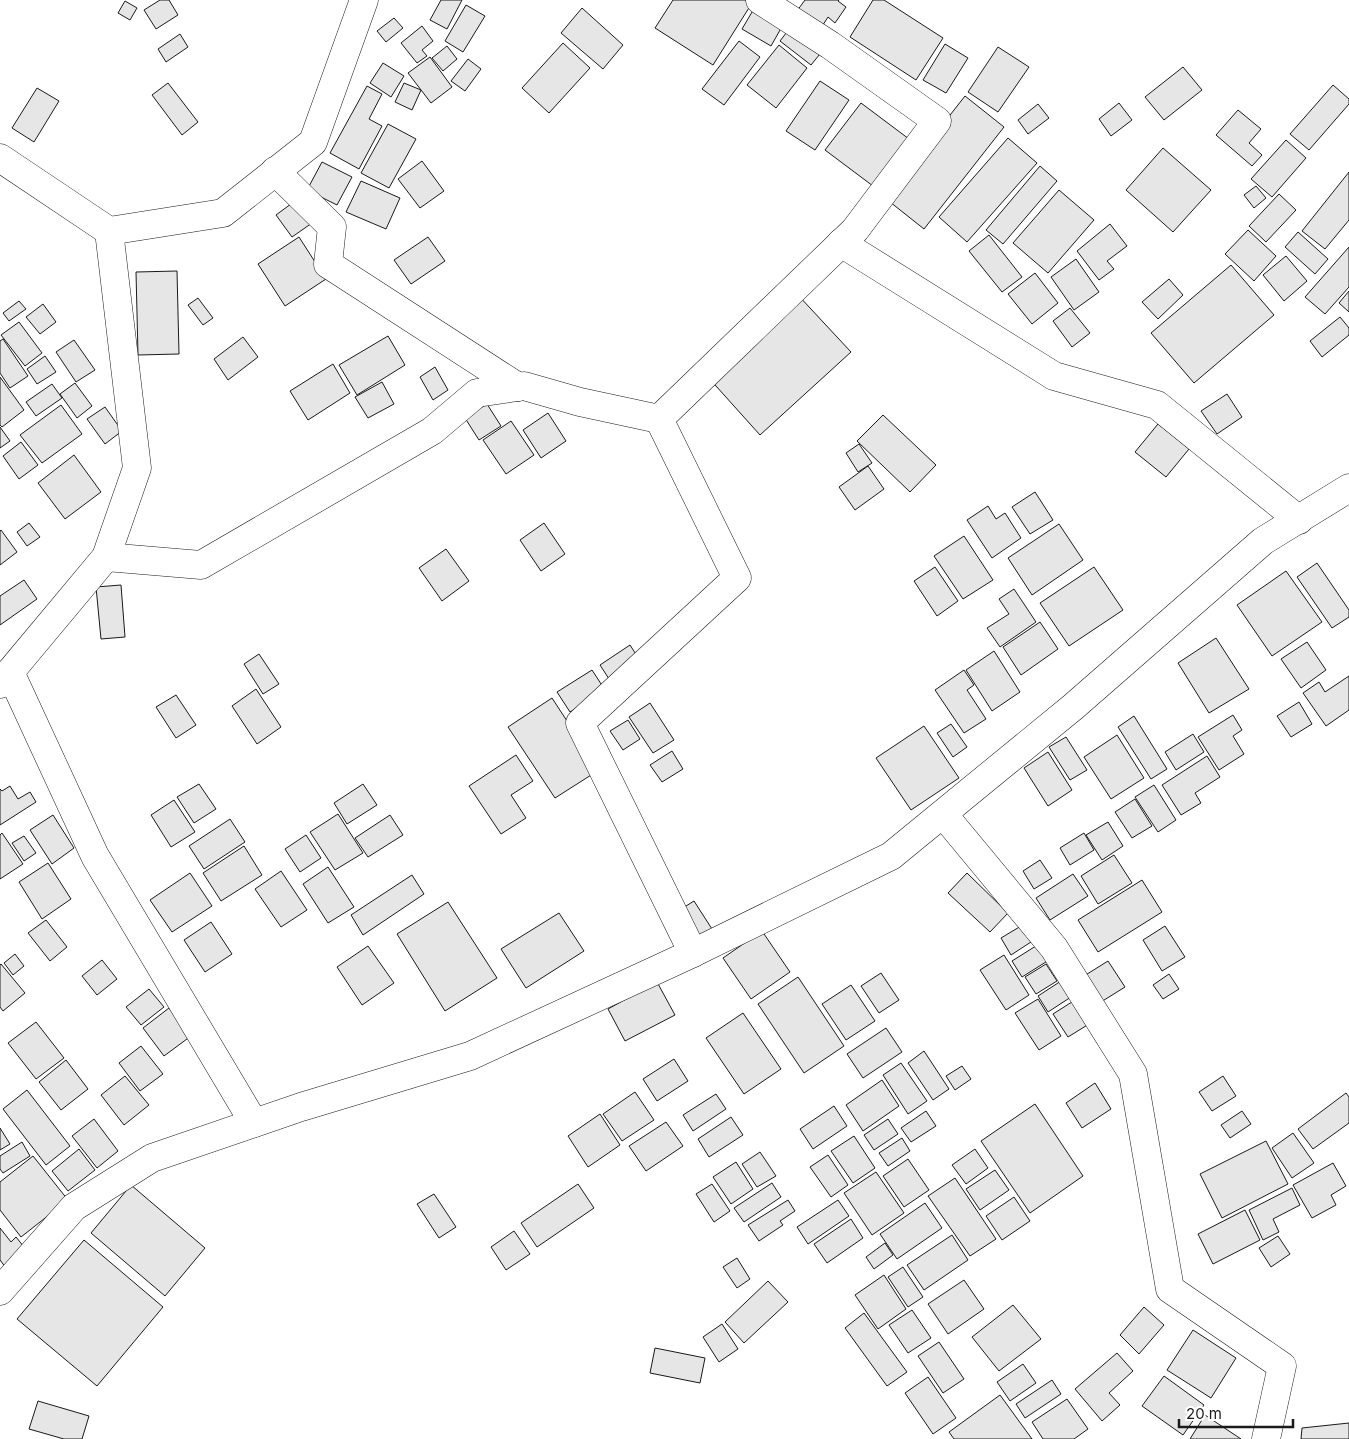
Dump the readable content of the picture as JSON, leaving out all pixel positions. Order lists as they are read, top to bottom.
{
  "scale_bar": "20 m"
}
